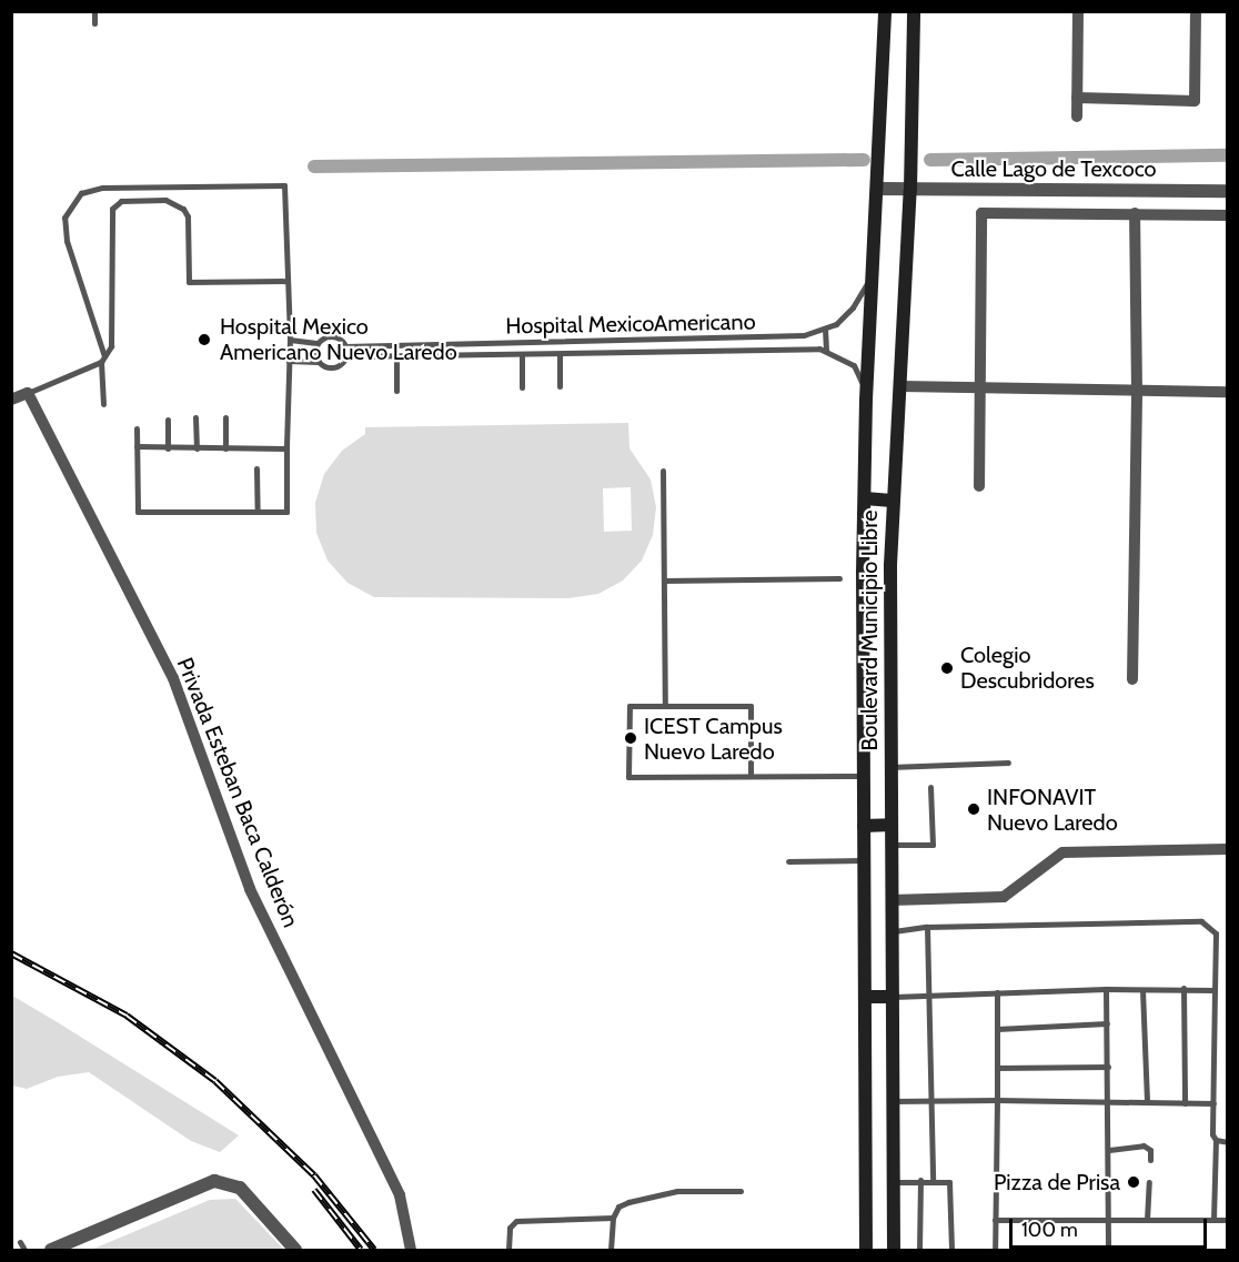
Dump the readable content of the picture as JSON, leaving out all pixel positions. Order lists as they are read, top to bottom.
{
  "streets": {
    "main road": ["Boulevard Municipio Libre"],
    "street": ["Calle Lago de Texcoco", "Privada Esteban Baca Calderón"],
    "lane": ["Hospital MexicoAmericano"]
  },
  "crossings": [
    ["Calle Lago de Texcoco", "Boulevard Municipio Libre"],
    ["Hospital MexicoAmericano", "Boulevard Municipio Libre"]
  ],
  "places": [
    "Hospital Mexico Americano Nuevo Laredo",
    "Colegio Descubridores",
    "ICEST Campus Nuevo Laredo",
    "INFONAVIT Nuevo Laredo",
    "Pizza de Prisa"
  ],
  "scale_bar": "100 m"
}
